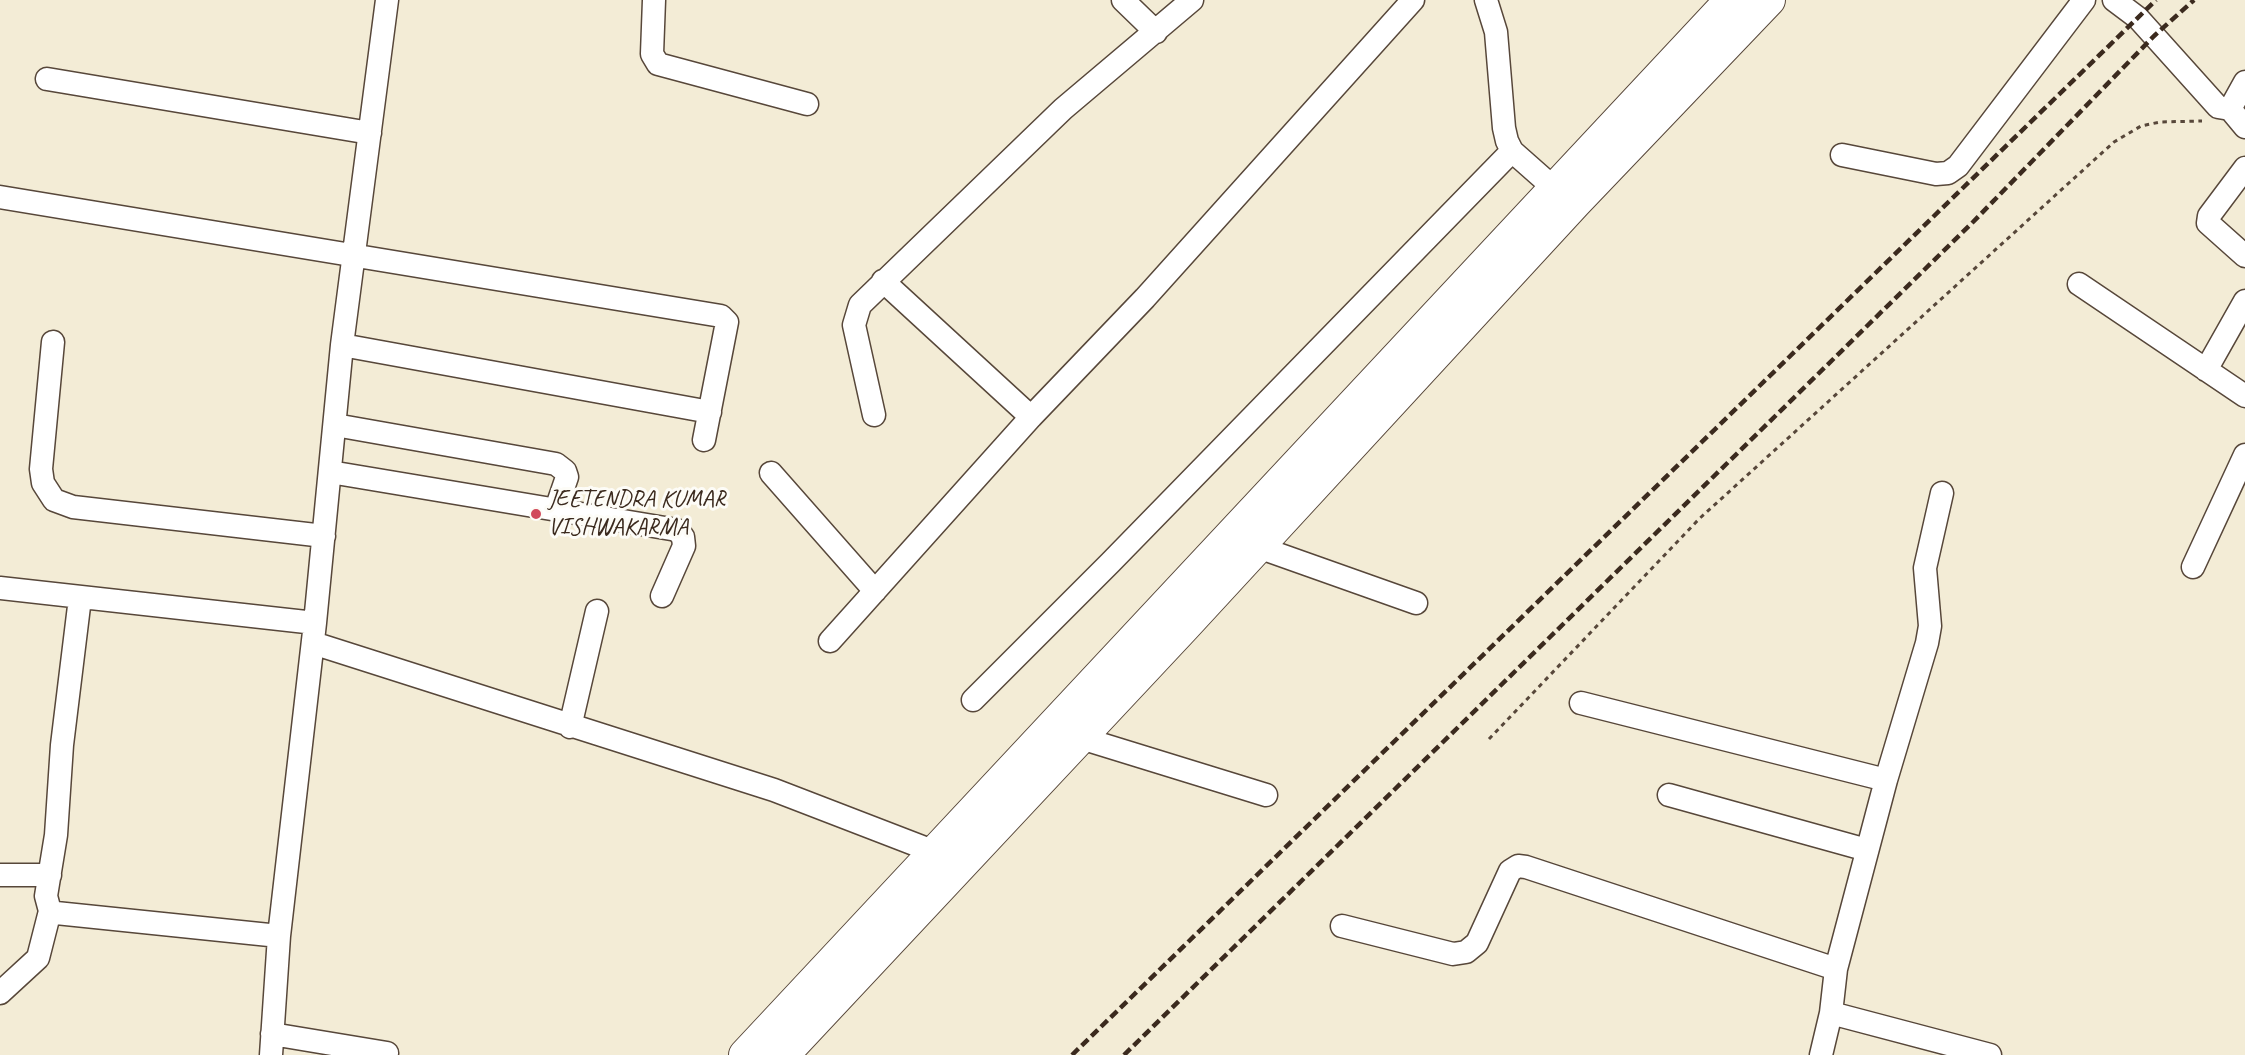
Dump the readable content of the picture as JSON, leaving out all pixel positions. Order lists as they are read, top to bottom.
{
  "places": ["JEETENDRA KUMAR VISHWAKARMA"]
}
